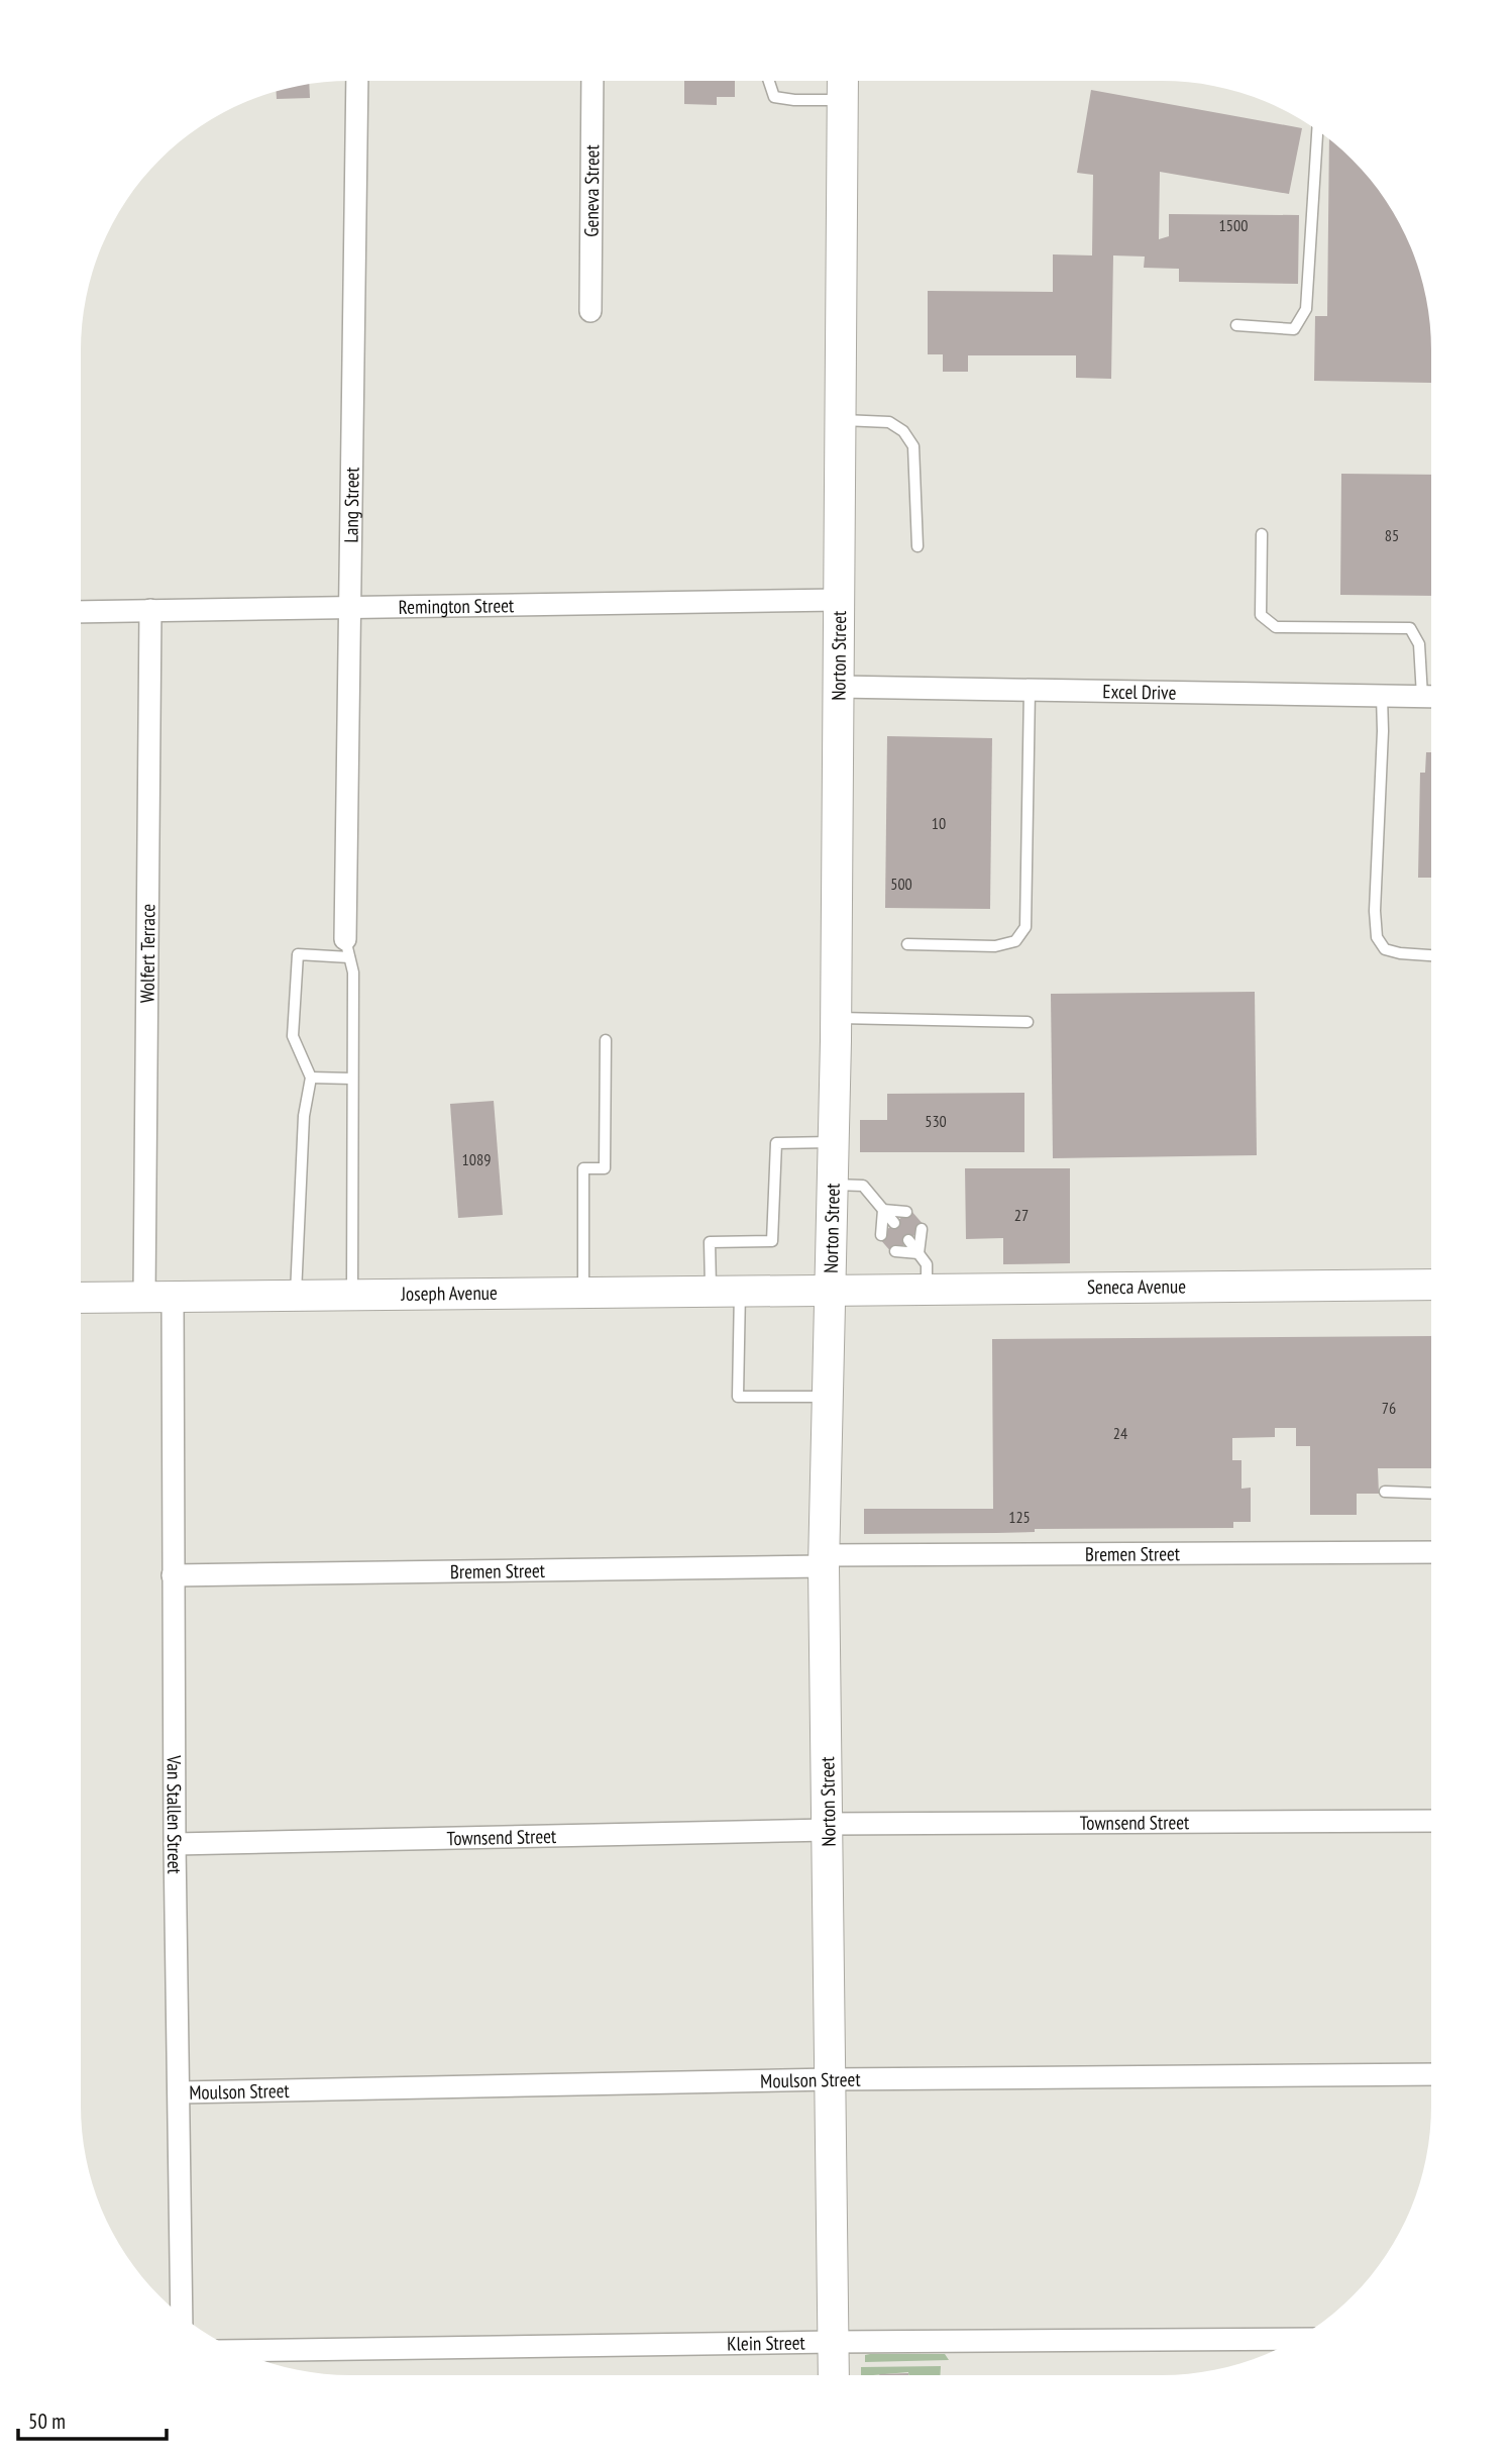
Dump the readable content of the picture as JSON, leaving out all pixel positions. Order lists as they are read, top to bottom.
{
  "streets": {
    "main road": ["Norton Street", "Seneca Avenue", "Joseph Avenue"],
    "street": [
      "Geneva Street",
      "Lang Street",
      "Remington Street",
      "Excel Drive",
      "Wolfert Terrace",
      "Bremen Street",
      "Van Stallen Street",
      "Townsend Street",
      "Moulson Street",
      "Klein Street"
    ]
  },
  "crossings": [
    ["Lang Street", "Remington Street"],
    ["Remington Street", "Norton Street"],
    ["Remington Street", "Wolfert Terrace"],
    ["Norton Street", "Excel Drive"],
    ["Norton Street", "Seneca Avenue"],
    ["Norton Street", "Joseph Avenue"],
    ["Norton Street", "Bremen Street"],
    ["Norton Street", "Townsend Street"],
    ["Norton Street", "Moulson Street"],
    ["Norton Street", "Klein Street"],
    ["Wolfert Terrace", "Joseph Avenue"],
    ["Wolfert Terrace", "Van Stallen Street"],
    ["Seneca Avenue", "Joseph Avenue"],
    ["Joseph Avenue", "Van Stallen Street"],
    ["Bremen Street", "Van Stallen Street"],
    ["Van Stallen Street", "Townsend Street"],
    ["Van Stallen Street", "Moulson Street"]
  ],
  "house_numbers": [
    "1500",
    "85",
    "10",
    "500",
    "530",
    "1089",
    "27",
    "76",
    "24",
    "125"
  ],
  "scale_bar": "50 m"
}
